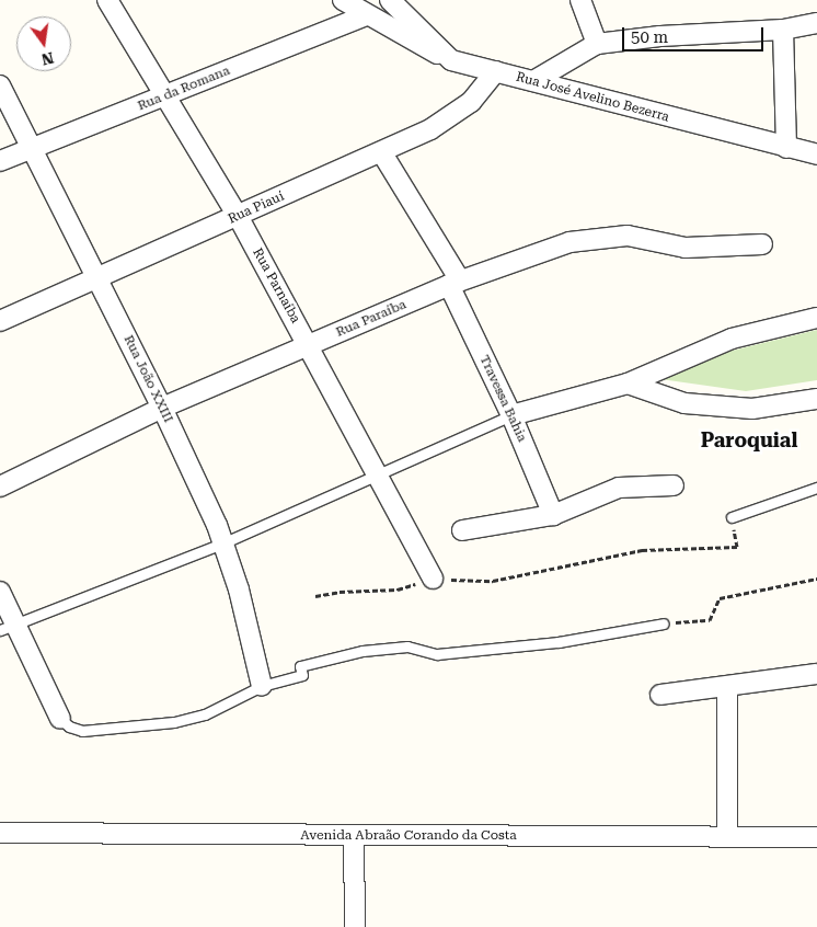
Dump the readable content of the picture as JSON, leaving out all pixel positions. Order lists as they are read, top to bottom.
{
  "streets": {
    "street": [
      "Rua da Romana",
      "Rua José Avelino Bezerra",
      "Rua Piauí",
      "Rua Parnaíba",
      "Rua Paraíba",
      "Rua João XXIII",
      "Travessa Bahia",
      "Avenida Abraão Corando da Costa"
    ]
  },
  "crossings": [
    ["Rua da Romana", "Rua José Avelino Bezerra"],
    ["Rua da Romana", "Rua Parnaíba"],
    ["Rua da Romana", "Rua João XXIII"],
    ["Rua José Avelino Bezerra", "Rua Piauí"],
    ["Rua Piauí", "Rua Parnaíba"],
    ["Rua Piauí", "Rua João XXIII"],
    ["Rua Piauí", "Travessa Bahia"],
    ["Rua Parnaíba", "Rua Paraíba"],
    ["Rua Paraíba", "Rua João XXIII"],
    ["Rua Paraíba", "Travessa Bahia"]
  ],
  "districts": ["Paroquial"],
  "scale_bar": "50 m",
  "north": "bottom"
}
